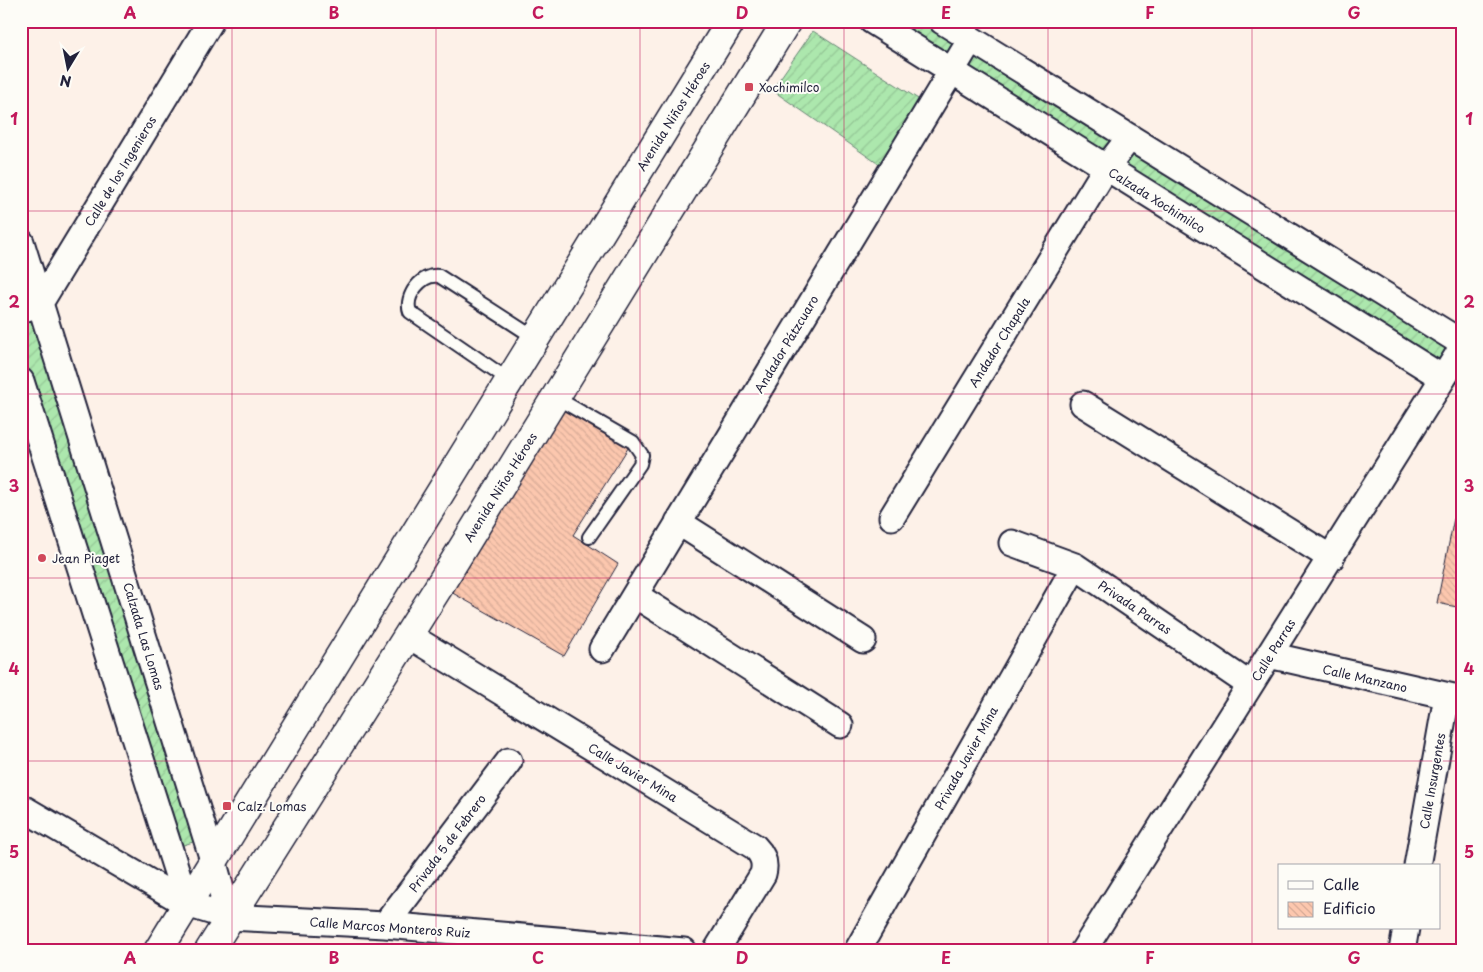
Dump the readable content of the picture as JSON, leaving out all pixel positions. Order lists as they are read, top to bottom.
{
  "streets": {
    "main road": ["Avenida Niños Héroes"],
    "street": [
      "Calle de los Ingenieros",
      "Calzada Xochimilco",
      "Andador Chapala",
      "Andador Pátzcuaro",
      "Privada Parras",
      "Calzada Las Lomas",
      "Calle Parras",
      "Calle Manzano",
      "Privada Javier Mina",
      "Calle Javier Mina",
      "Calle Insurgentes",
      "Privada 5 de Febrero",
      "Calle Marcos Monteros Ruiz"
    ]
  },
  "crossings": [
    ["Avenida Niños Héroes", "Calzada Las Lomas"],
    ["Avenida Niños Héroes", "Calle Javier Mina"],
    ["Avenida Niños Héroes", "Calle Marcos Monteros Ruiz"],
    ["Calle de los Ingenieros", "Calzada Las Lomas"],
    ["Calzada Xochimilco", "Andador Chapala"],
    ["Calzada Xochimilco", "Andador Pátzcuaro"],
    ["Calzada Xochimilco", "Calle Parras"],
    ["Privada Parras", "Calle Parras"],
    ["Privada Parras", "Privada Javier Mina"],
    ["Calzada Las Lomas", "Calle Marcos Monteros Ruiz"],
    ["Calle Parras", "Calle Manzano"],
    ["Calle Manzano", "Calle Insurgentes"],
    ["Privada 5 de Febrero", "Calle Marcos Monteros Ruiz"]
  ],
  "places": {
    "transit": ["Xochimilco", "Calz. Lomas"],
    "other": ["Jean Piaget"]
  },
  "legend": ["Calle", "Edificio"],
  "north": "bottom",
  "grid": {
    "columns": [
      "A",
      "B",
      "C",
      "D",
      "E",
      "F",
      "G"
    ],
    "rows": [
      "1",
      "2",
      "3",
      "4",
      "5"
    ]
  }
}
